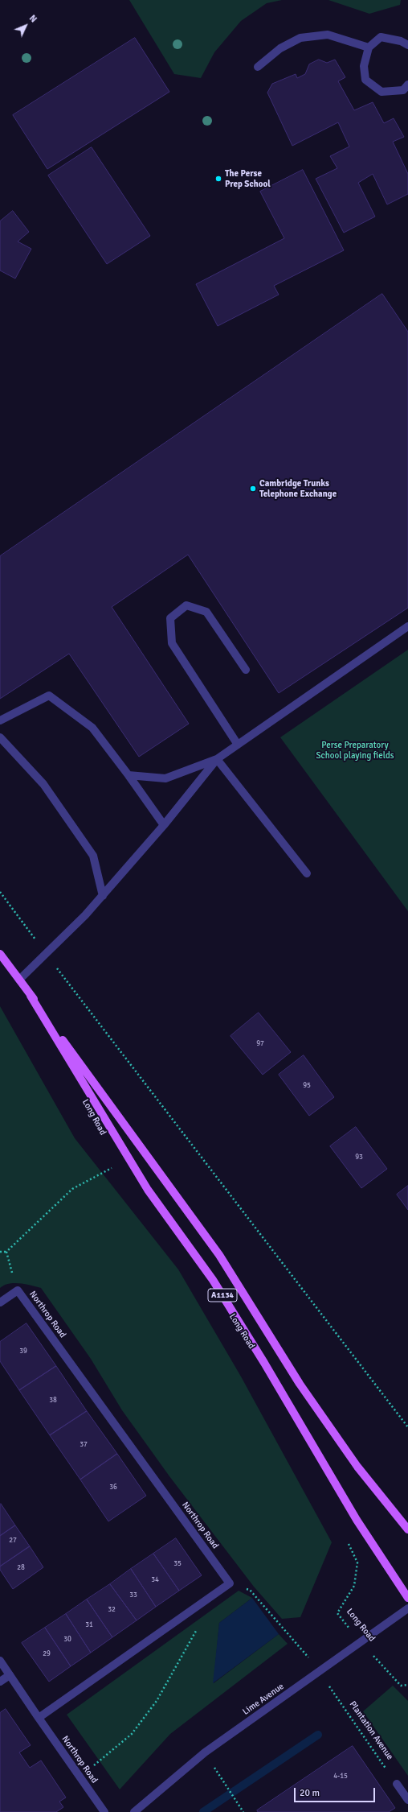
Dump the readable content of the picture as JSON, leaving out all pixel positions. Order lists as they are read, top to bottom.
{
  "streets": {
    "main road": ["Long Road", "A1134"],
    "street": ["Northrop Road", "Lime Avenue"],
    "path": ["Plantation Avenue"]
  },
  "crossings": [
    ["Long Road", "Lime Avenue"],
    ["Northrop Road", "Plantation Avenue"],
    ["Lime Avenue", "Plantation Avenue"]
  ],
  "parks": ["Perse Preparatory School playing fields"],
  "places": ["The Perse Prep School", "Cambridge Trunks Telephone Exchange"],
  "house_numbers": [
    "97",
    "95",
    "93",
    "39",
    "38",
    "37",
    "36",
    "27",
    "35",
    "28",
    "34",
    "33",
    "32",
    "31",
    "30",
    "29",
    "4-15"
  ],
  "scale_bar": "20 m",
  "north": "top right"
}
